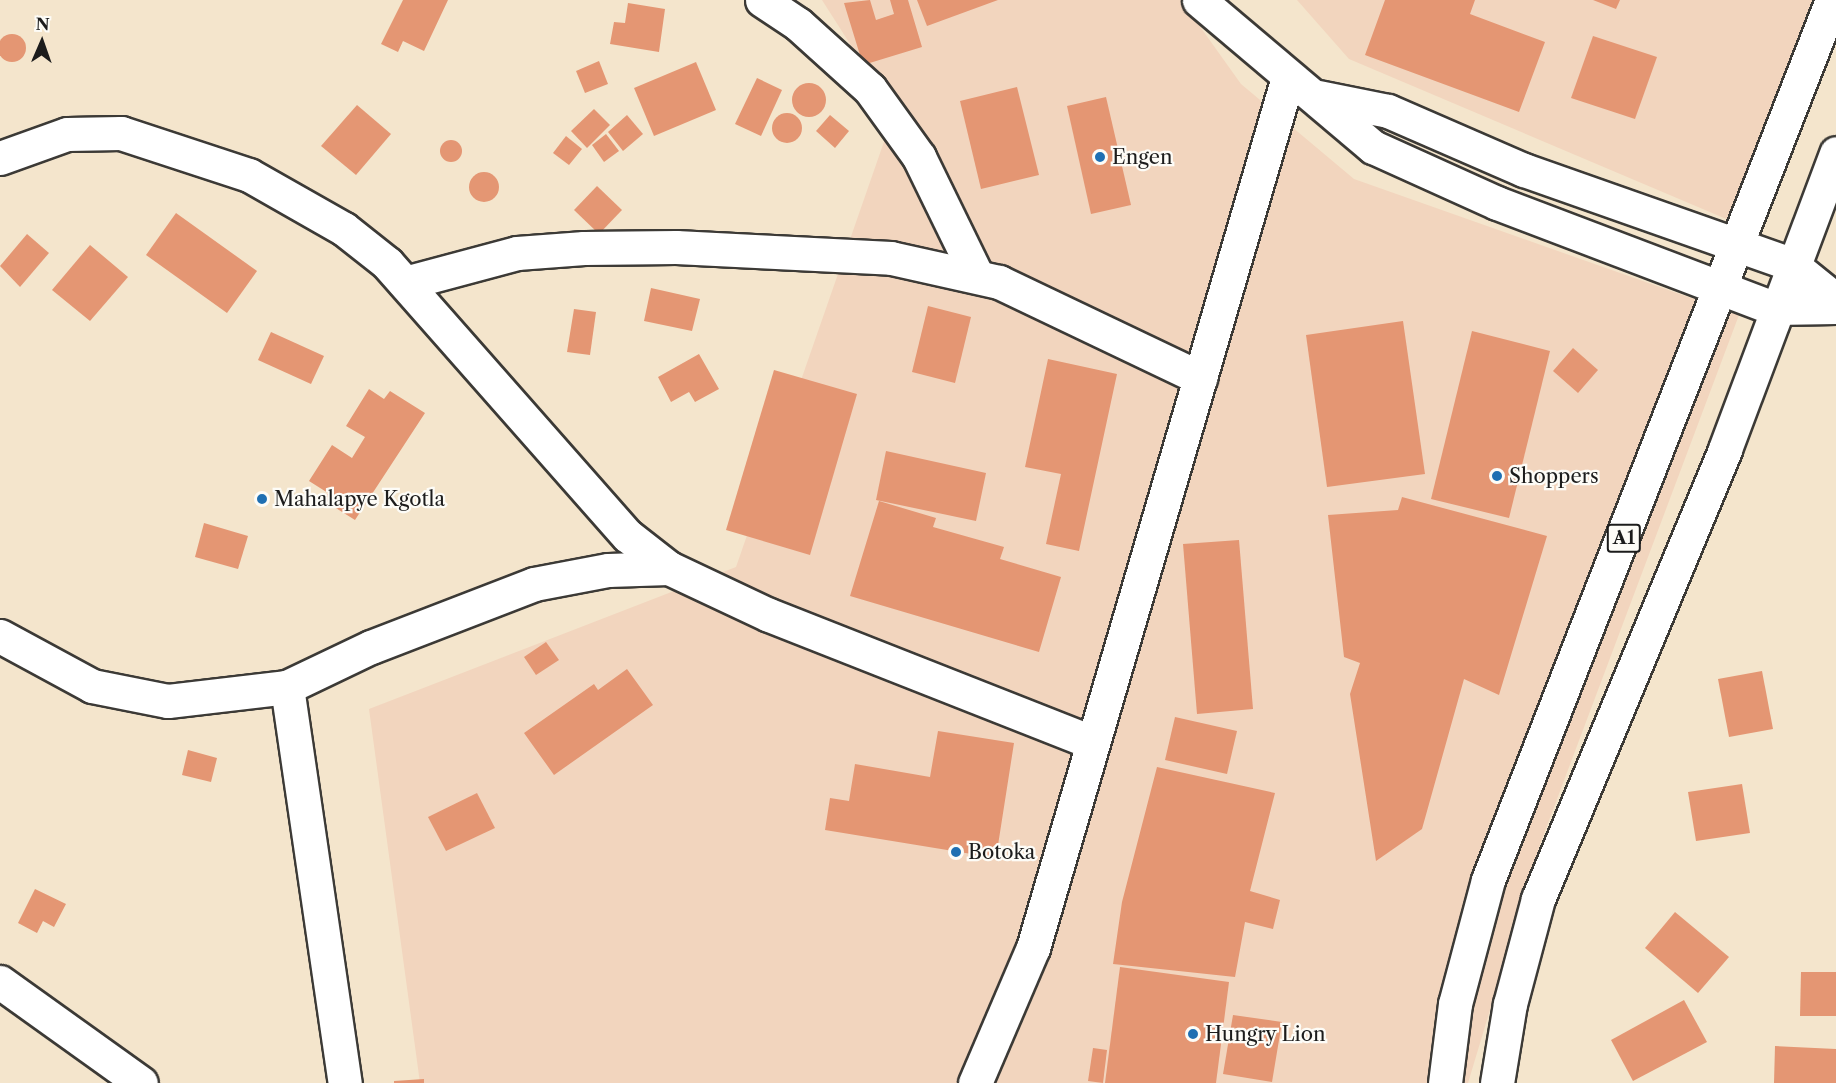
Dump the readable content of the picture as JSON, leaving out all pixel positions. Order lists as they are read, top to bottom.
{
  "streets": {
    "main road": ["A1"]
  },
  "places": [
    "Engen",
    "Shoppers",
    "Mahalapye Kgotla",
    "Botoka",
    "Hungry Lion"
  ],
  "north": "top"
}
